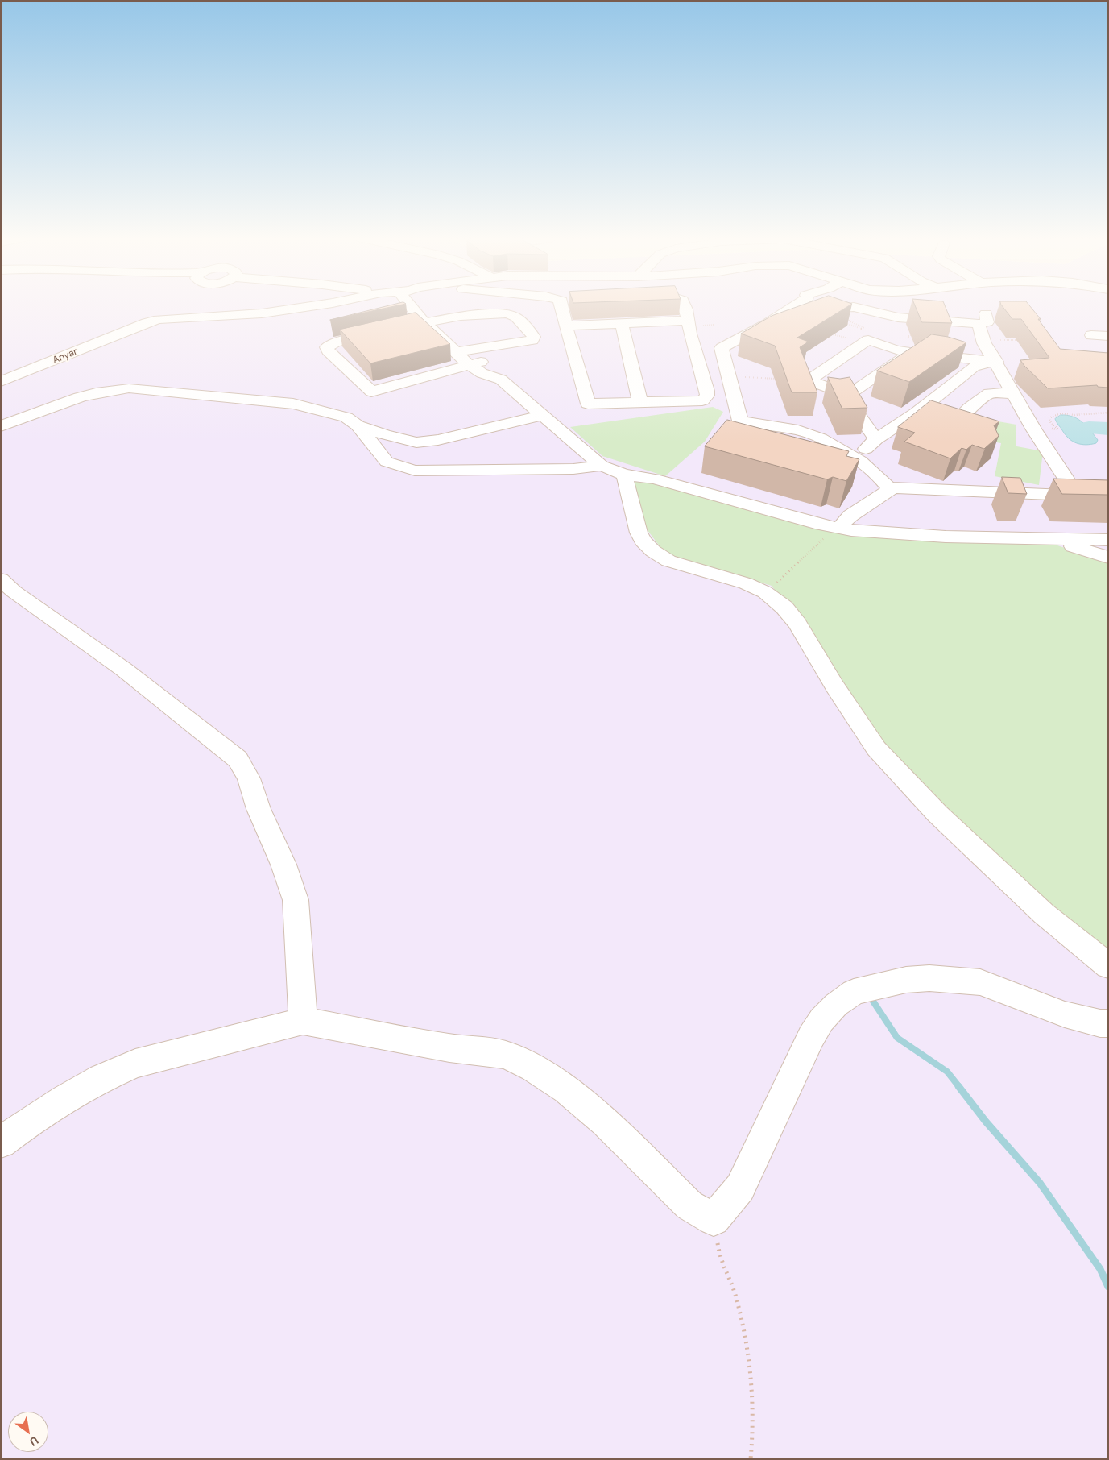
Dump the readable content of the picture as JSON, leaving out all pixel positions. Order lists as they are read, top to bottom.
{
  "streets": {
    "street": ["Anyar"]
  },
  "north": "bottom right"
}
